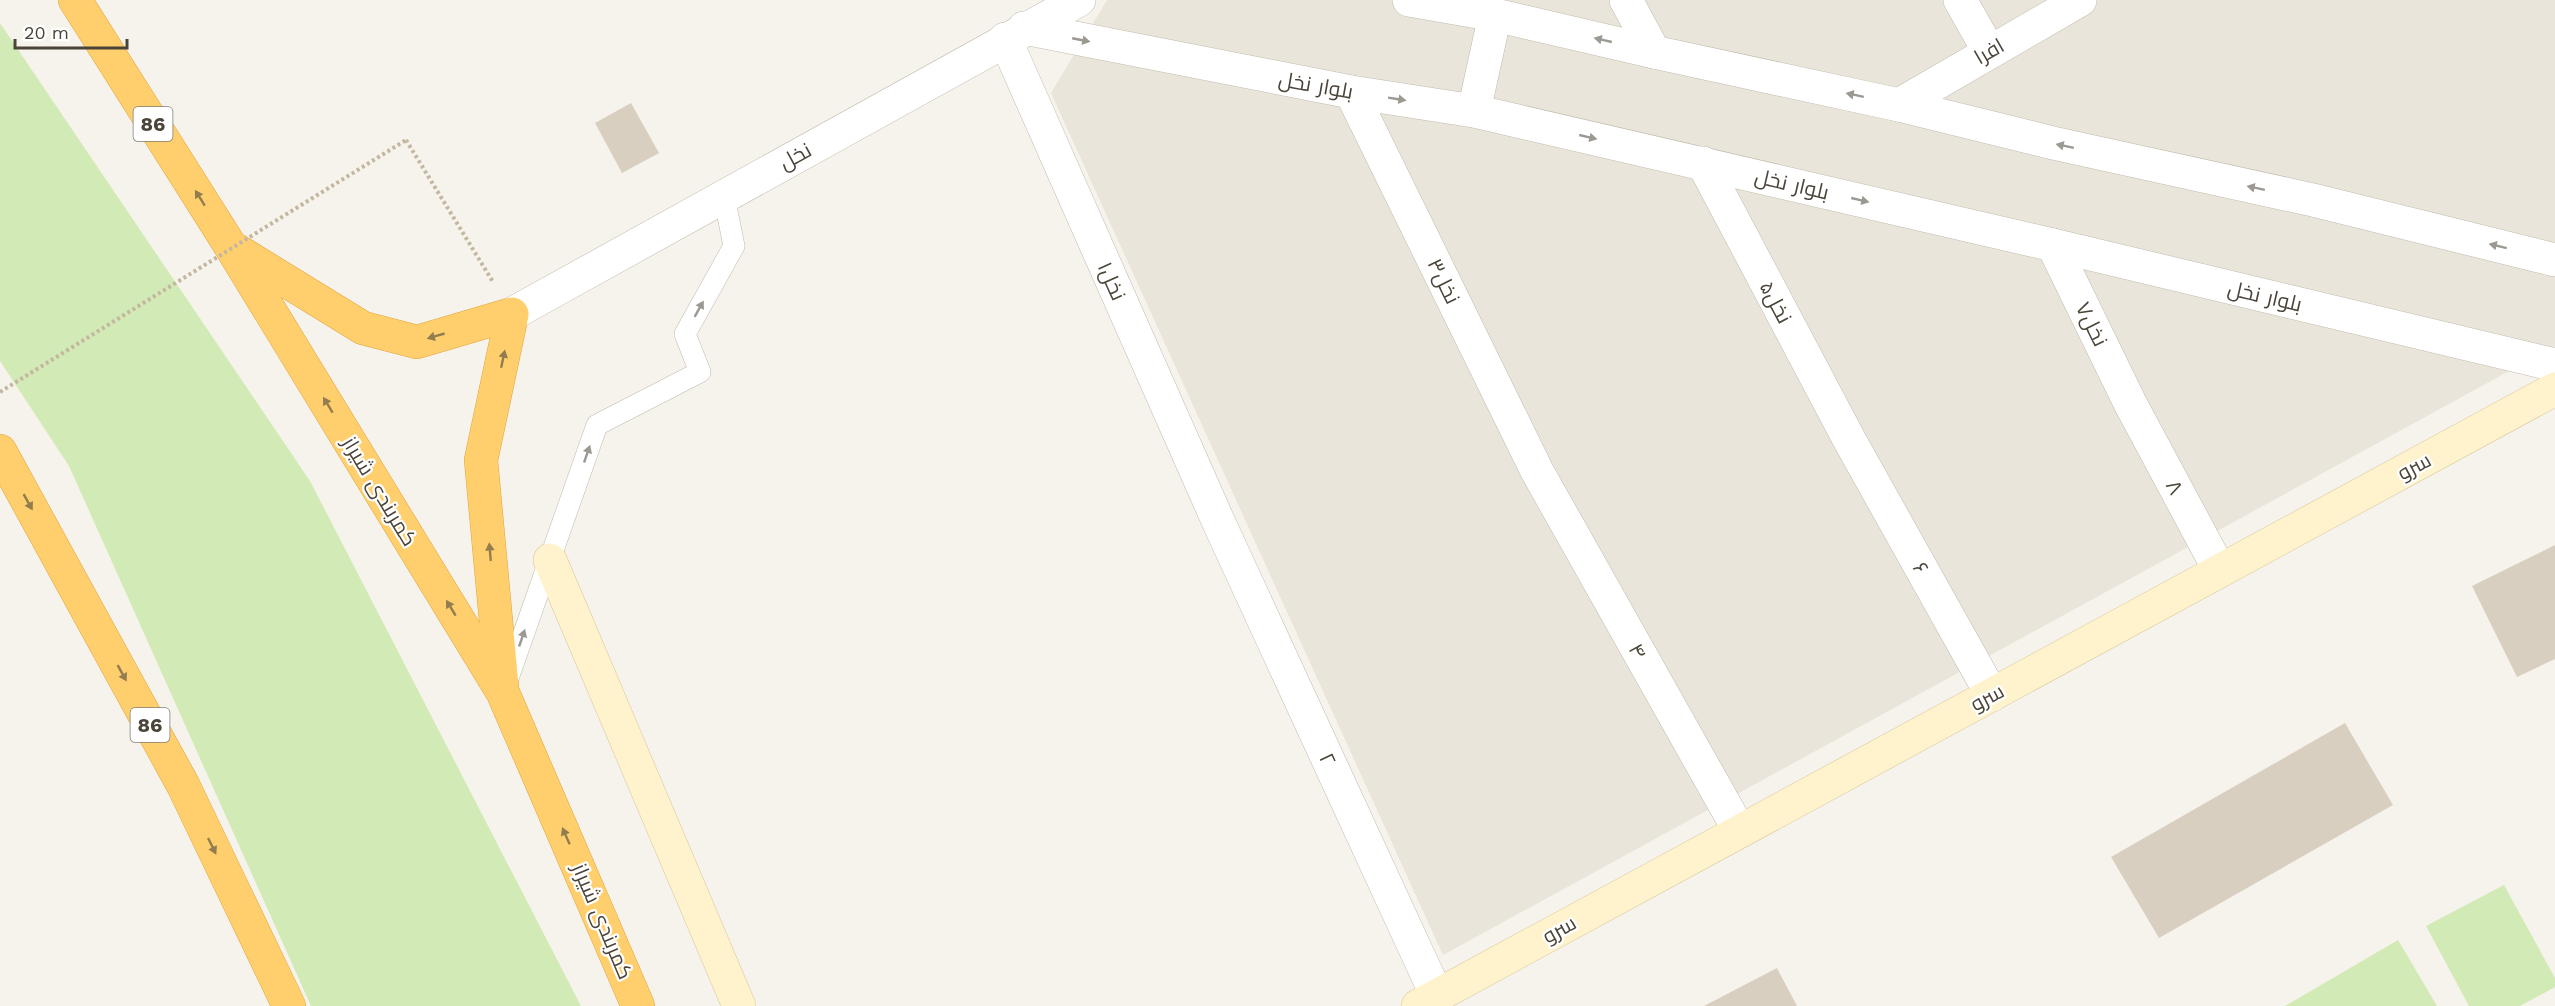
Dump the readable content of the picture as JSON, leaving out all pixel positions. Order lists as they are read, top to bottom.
{
  "streets": {
    "highway": ["86", "کمربندی شیراز"],
    "street": [
      "افرا",
      "بلوار نخل",
      "نخل",
      "نخل۱",
      "نخل۳",
      "نخل۵",
      "نخل۷",
      "سرو",
      "۸",
      "۶",
      "۴",
      "۲"
    ]
  },
  "crossings": [
    ["بلوار نخل", "نخل"],
    ["بلوار نخل", "نخل۱"],
    ["بلوار نخل", "نخل۳"],
    ["بلوار نخل", "نخل۵"],
    ["بلوار نخل", "نخل۷"],
    ["نخل", "نخل۱"],
    ["نخل۱", "۲"],
    ["نخل۳", "۴"],
    ["نخل۵", "۶"],
    ["نخل۷", "۸"],
    ["سرو", "۸"],
    ["سرو", "۶"],
    ["سرو", "۴"],
    ["سرو", "۲"]
  ],
  "one_way": ["کمربندی شیراز"],
  "scale_bar": "20 m"
}
